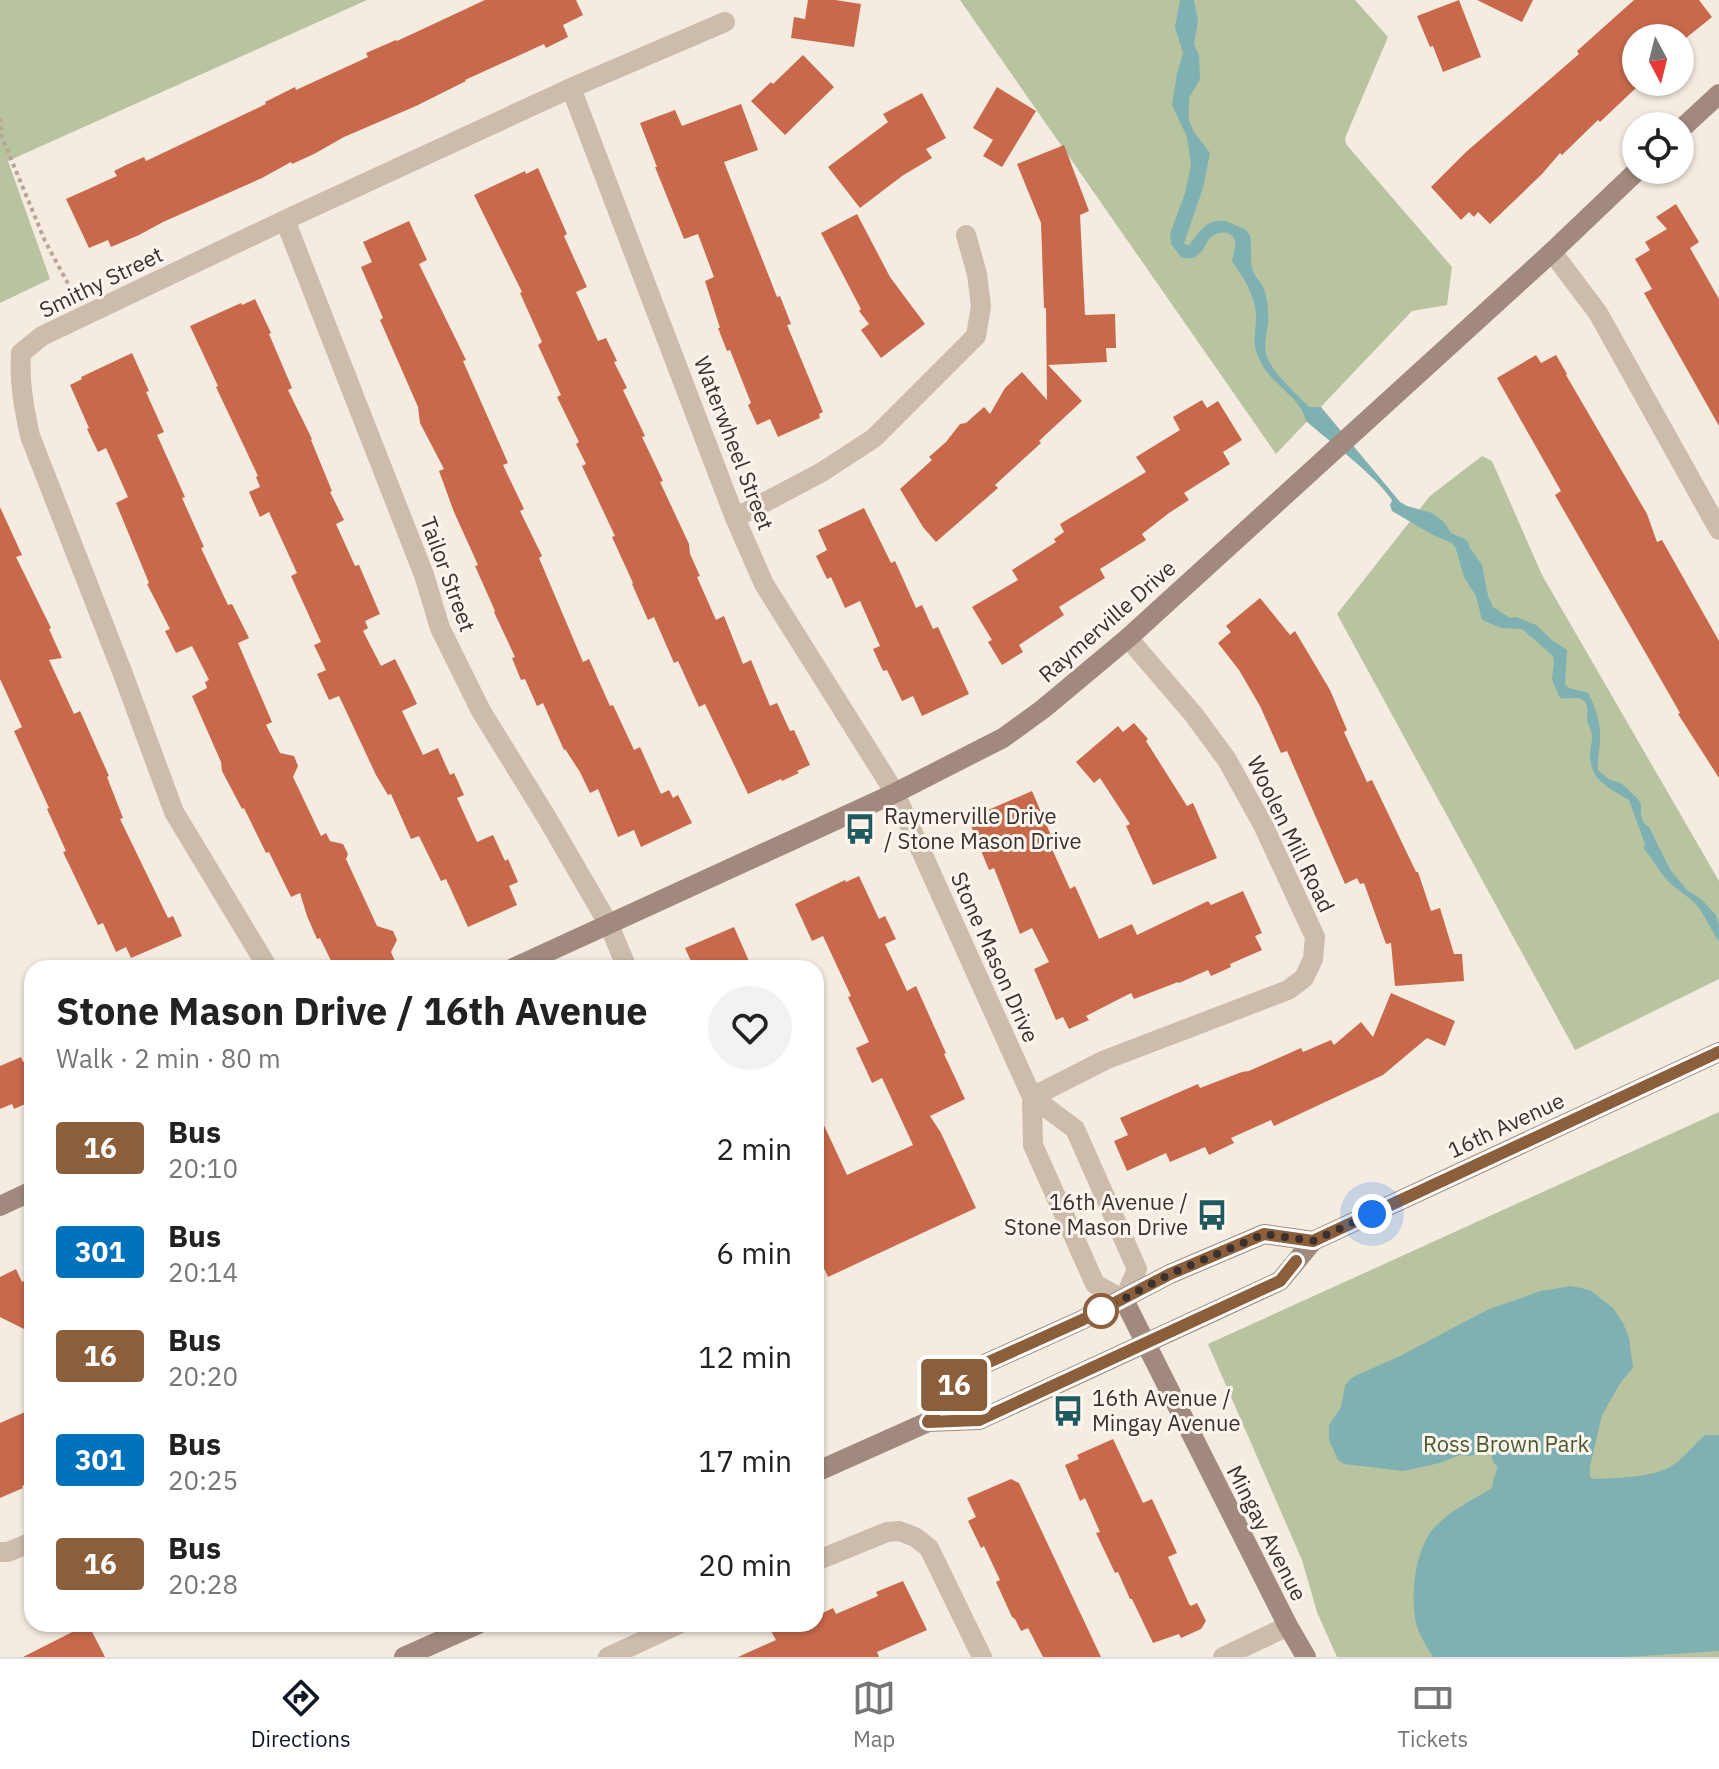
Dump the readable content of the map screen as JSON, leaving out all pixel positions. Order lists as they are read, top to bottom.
{
  "streets": {
    "street": [
      "Smithy Street",
      "Waterwheel Street",
      "Tailor Street",
      "Raymerville Drive",
      "Woolen Mill Road",
      "Stone Mason Drive",
      "16th Avenue",
      "Mingay Avenue"
    ]
  },
  "crossings": [
    ["Smithy Street", "Waterwheel Street"],
    ["Smithy Street", "Tailor Street"],
    ["Waterwheel Street", "Raymerville Drive"],
    ["Waterwheel Street", "Stone Mason Drive"],
    ["Tailor Street", "Raymerville Drive"],
    ["Raymerville Drive", "Woolen Mill Road"],
    ["Raymerville Drive", "Stone Mason Drive"],
    ["Woolen Mill Road", "Stone Mason Drive"],
    ["Stone Mason Drive", "Mingay Avenue"],
    ["16th Avenue", "Mingay Avenue"]
  ],
  "parks": ["Ross Brown Park"],
  "places": {
    "bus stop": ["Raymerville Drive / Stone Mason Drive", "16th Avenue / Stone Mason Drive", "16th Avenue / Mingay Avenue"]
  },
  "lines": ["bus line 16"],
  "north": "bottom",
  "page": {
    "on_map": "16",
    "heading": ["Stone Mason Drive / 16th Avenue", "Walk · 2 min · 80 m"],
    "list": [
      {
        "mark": "16",
        "name": "Bus",
        "note": "20:10",
        "value": "2 min"
      },
      {
        "mark": "301",
        "name": "Bus",
        "note": "20:14",
        "value": "6 min"
      },
      {
        "mark": "16",
        "name": "Bus",
        "note": "20:20",
        "value": "12 min"
      },
      {
        "mark": "301",
        "name": "Bus",
        "note": "20:25",
        "value": "17 min"
      },
      {
        "mark": "16",
        "name": "Bus",
        "note": "20:28",
        "value": "20 min"
      }
    ],
    "tabs": ["Directions", "Map", "Tickets"]
  }
}
